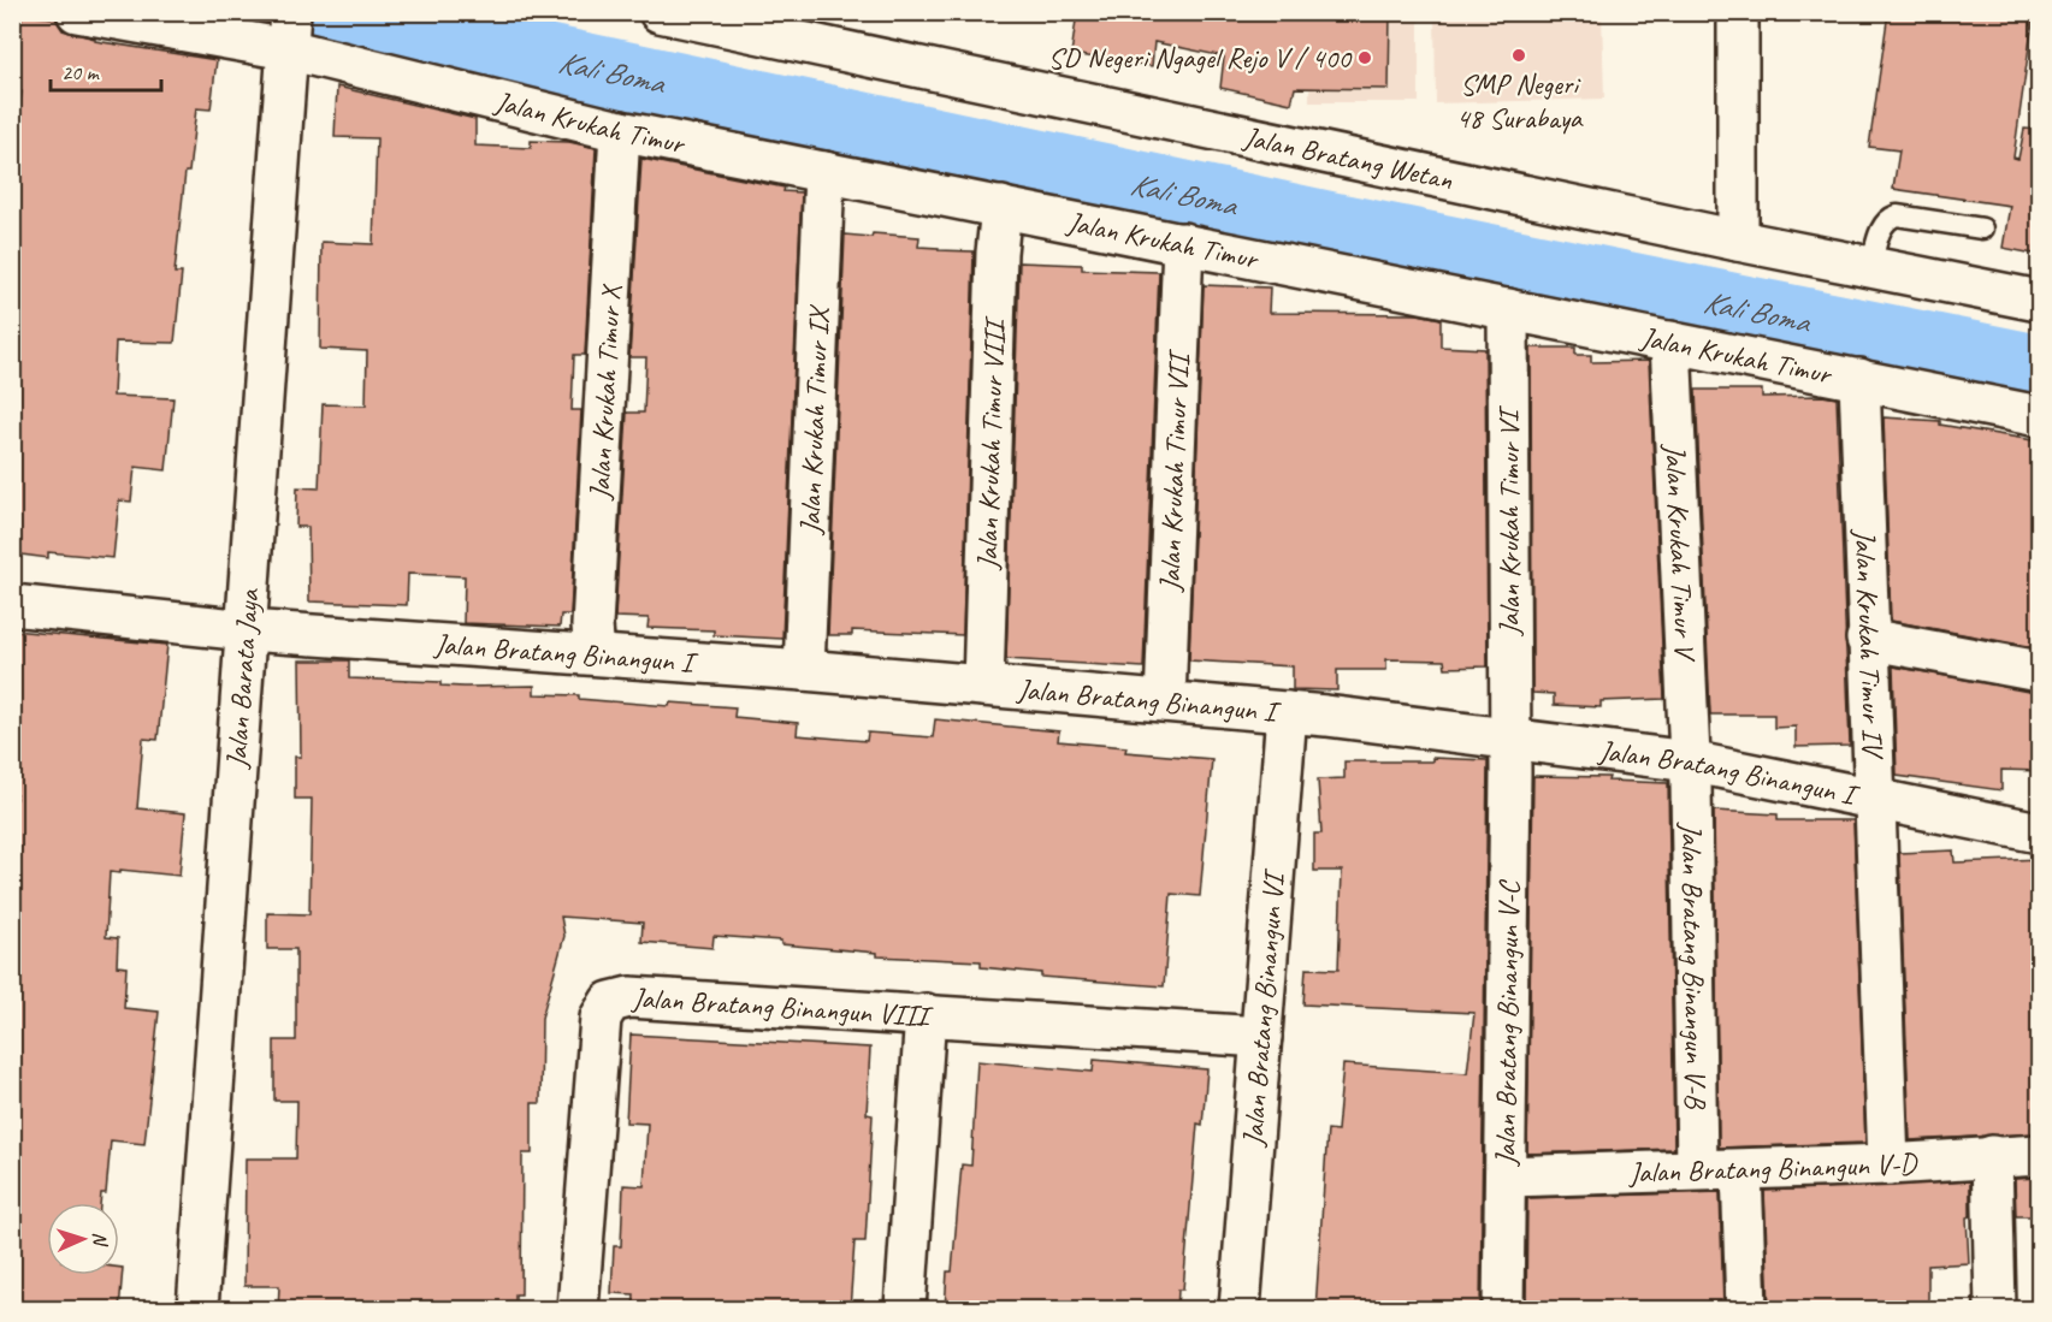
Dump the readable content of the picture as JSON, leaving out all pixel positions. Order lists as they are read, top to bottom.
{
  "streets": {
    "street": [
      "Jalan Krukah Timur",
      "Jalan Bratang Wetan",
      "Jalan Krukah Timur X",
      "Jalan Krukah Timur IX",
      "Jalan Krukah Timur VIII",
      "Jalan Krukah Timur VII",
      "Jalan Krukah Timur VI",
      "Jalan Krukah Timur V",
      "Jalan Krukah Timur IV",
      "Jalan Bratang Binangun I",
      "Jalan Barata Jaya",
      "Jalan Bratang Binangun V-B",
      "Jalan Bratang Binangun VIII",
      "Jalan Bratang Binangun VI",
      "Jalan Bratang Binangun V-C",
      "Jalan Bratang Binangun V-D"
    ]
  },
  "crossings": [
    ["Jalan Krukah Timur", "Jalan Krukah Timur X"],
    ["Jalan Krukah Timur", "Jalan Krukah Timur IX"],
    ["Jalan Krukah Timur", "Jalan Krukah Timur VIII"],
    ["Jalan Krukah Timur", "Jalan Krukah Timur VII"],
    ["Jalan Krukah Timur", "Jalan Krukah Timur VI"],
    ["Jalan Krukah Timur", "Jalan Krukah Timur V"],
    ["Jalan Krukah Timur", "Jalan Krukah Timur IV"],
    ["Jalan Krukah Timur", "Jalan Barata Jaya"],
    ["Jalan Krukah Timur X", "Jalan Bratang Binangun I"],
    ["Jalan Krukah Timur IX", "Jalan Bratang Binangun I"],
    ["Jalan Krukah Timur VIII", "Jalan Bratang Binangun I"],
    ["Jalan Krukah Timur VII", "Jalan Bratang Binangun I"],
    ["Jalan Krukah Timur VI", "Jalan Bratang Binangun I"],
    ["Jalan Krukah Timur VI", "Jalan Bratang Binangun V-C"],
    ["Jalan Krukah Timur V", "Jalan Bratang Binangun I"],
    ["Jalan Krukah Timur V", "Jalan Bratang Binangun V-B"],
    ["Jalan Krukah Timur IV", "Jalan Bratang Binangun I"],
    ["Jalan Krukah Timur IV", "Jalan Bratang Binangun V-D"],
    ["Jalan Bratang Binangun I", "Jalan Barata Jaya"],
    ["Jalan Bratang Binangun I", "Jalan Bratang Binangun V-B"],
    ["Jalan Bratang Binangun I", "Jalan Bratang Binangun VI"],
    ["Jalan Bratang Binangun I", "Jalan Bratang Binangun V-C"],
    ["Jalan Bratang Binangun V-B", "Jalan Bratang Binangun V-D"],
    ["Jalan Bratang Binangun VIII", "Jalan Bratang Binangun VI"],
    ["Jalan Bratang Binangun V-C", "Jalan Bratang Binangun V-D"]
  ],
  "water": ["Kali Boma"],
  "places": ["SMP Negeri 48 Surabaya", "SD Negeri Ngagel Rejo V / 400"],
  "scale_bar": "20 m",
  "north": "right"
}
